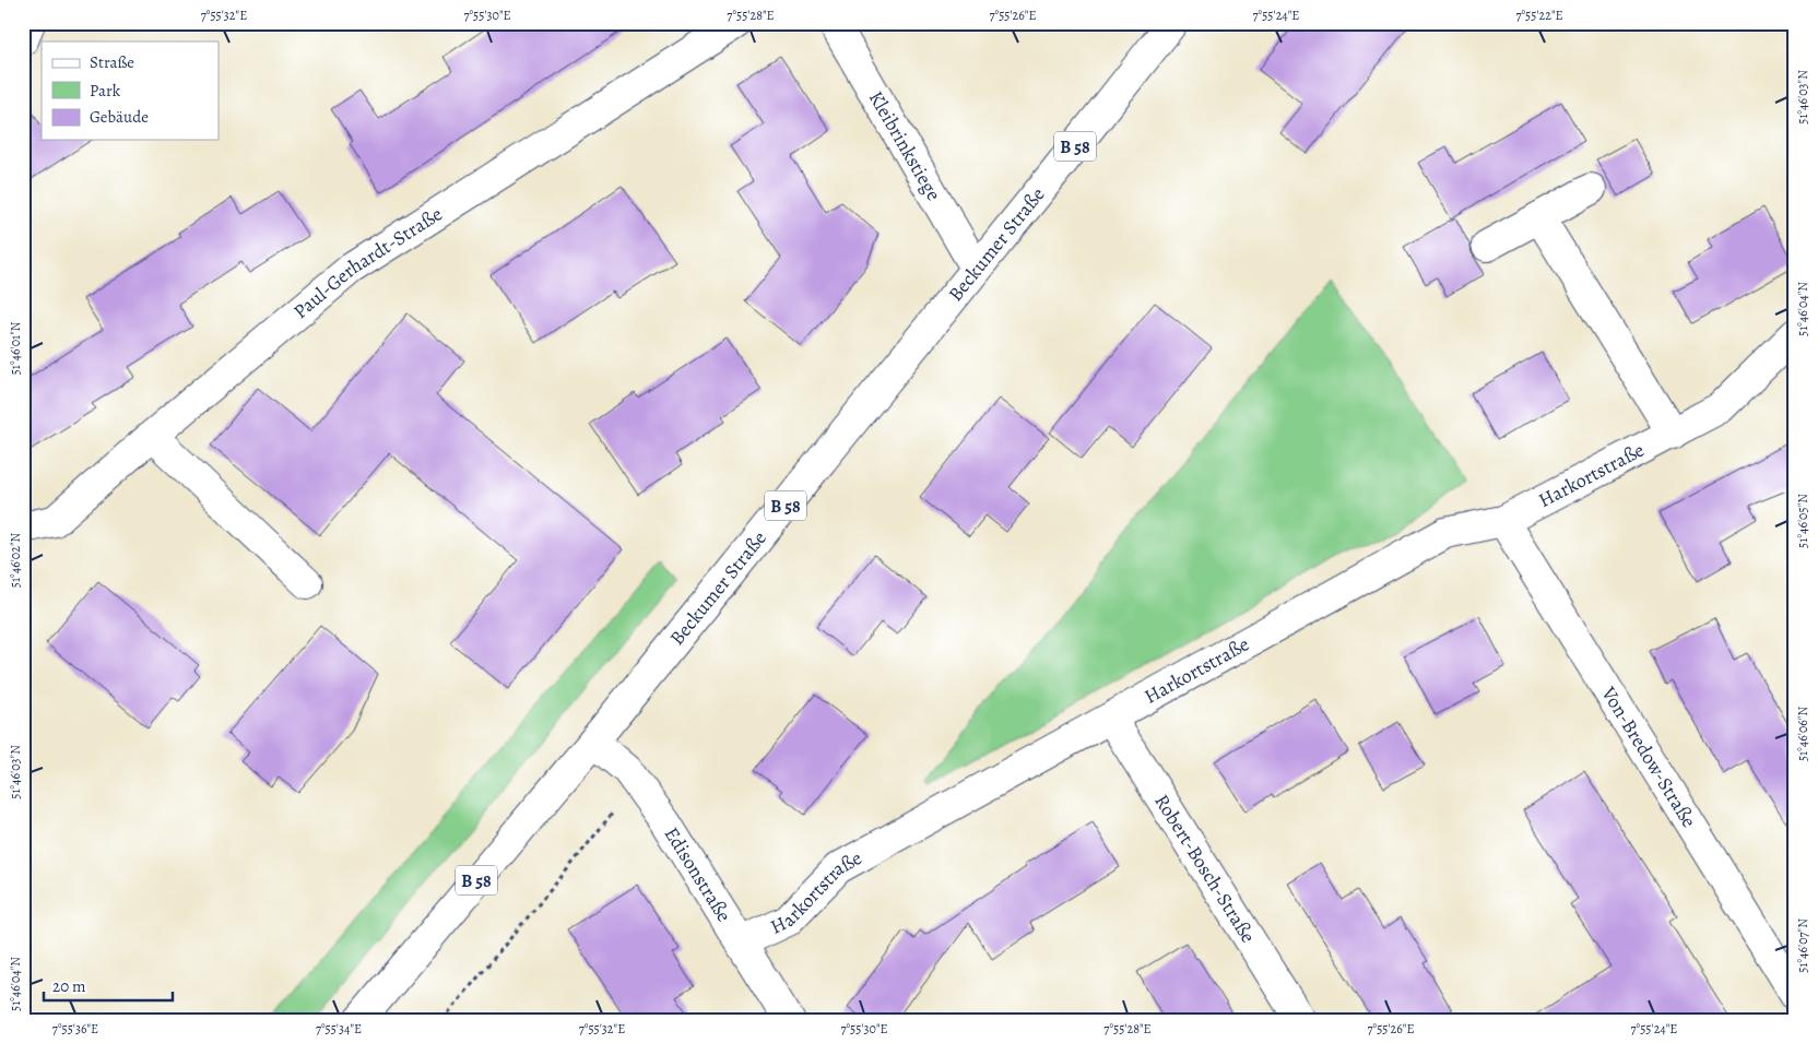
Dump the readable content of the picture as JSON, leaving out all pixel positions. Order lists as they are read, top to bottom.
{
  "streets": {
    "street": [
      "Kleibrinkstiege",
      "B 58",
      "Beckumer Straße",
      "Paul-Gerhardt-Straße",
      "Harkortstraße",
      "Von-Bredow-Straße",
      "Robert-Bosch-Straße",
      "Edisonstraße"
    ]
  },
  "crossings": [
    ["Kleibrinkstiege", "Beckumer Straße"],
    ["Beckumer Straße", "Edisonstraße"],
    ["Harkortstraße", "Von-Bredow-Straße"],
    ["Harkortstraße", "Robert-Bosch-Straße"],
    ["Harkortstraße", "Edisonstraße"]
  ],
  "legend": ["Straße", "Park", "Gebäude"],
  "scale_bar": "20 m",
  "coordinates": [
    "7°55'32\"E",
    "7°55'30\"E",
    "7°55'28\"E",
    "7°55'26\"E",
    "7°55'24\"E",
    "7°55'22\"E",
    "51°46'03\"N",
    "51°46'04\"N",
    "51°46'01\"N",
    "51°46'05\"N",
    "51°46'02\"N",
    "51°46'06\"N",
    "51°46'07\"N",
    "7°55'36\"E",
    "7°55'34\"E"
  ]
}
